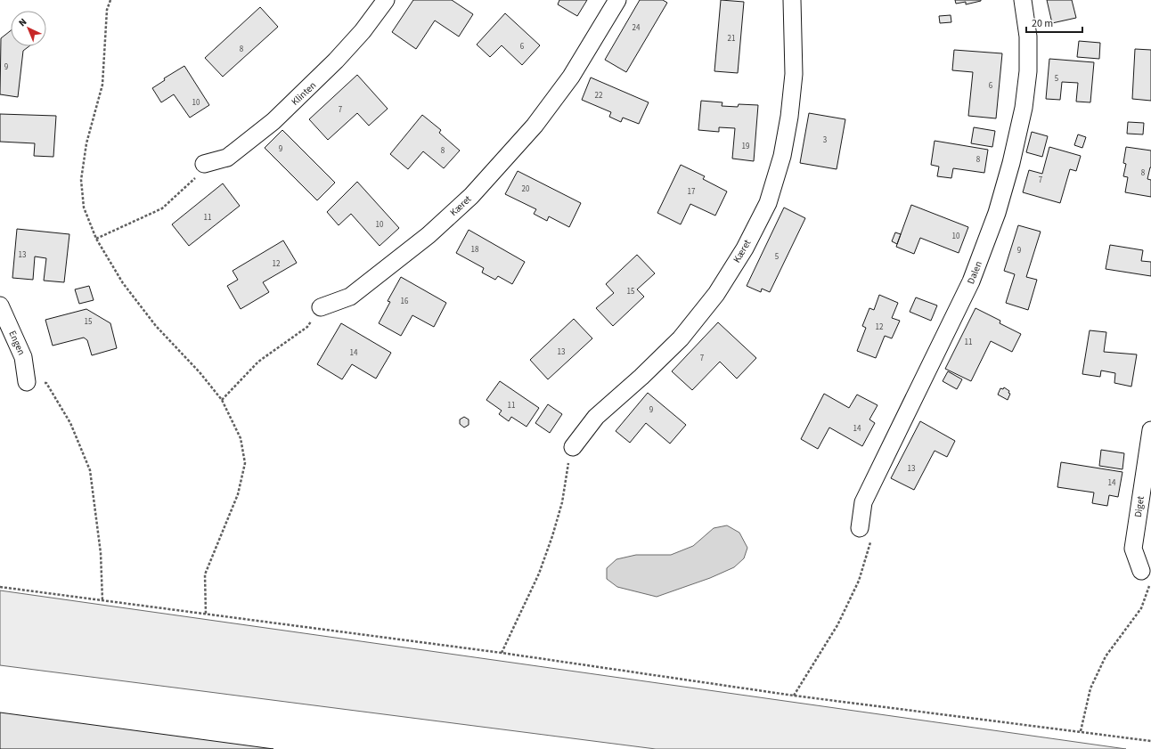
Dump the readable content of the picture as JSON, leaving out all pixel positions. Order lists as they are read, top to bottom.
{
  "streets": {
    "street": [
      "Klinten",
      "Kæret",
      "Dalen",
      "Engen",
      "Diget"
    ]
  },
  "house_numbers": [
    "24",
    "21",
    "6",
    "8",
    "9",
    "5",
    "6",
    "22",
    "10",
    "7",
    "3",
    "19",
    "9",
    "8",
    "8",
    "8",
    "7",
    "20",
    "17",
    "11",
    "10",
    "10",
    "18",
    "9",
    "13",
    "5",
    "12",
    "15",
    "16",
    "15",
    "12",
    "11",
    "13",
    "14",
    "7",
    "11",
    "9",
    "14",
    "13",
    "14"
  ],
  "scale_bar": "20 m",
  "north": "top left"
}
